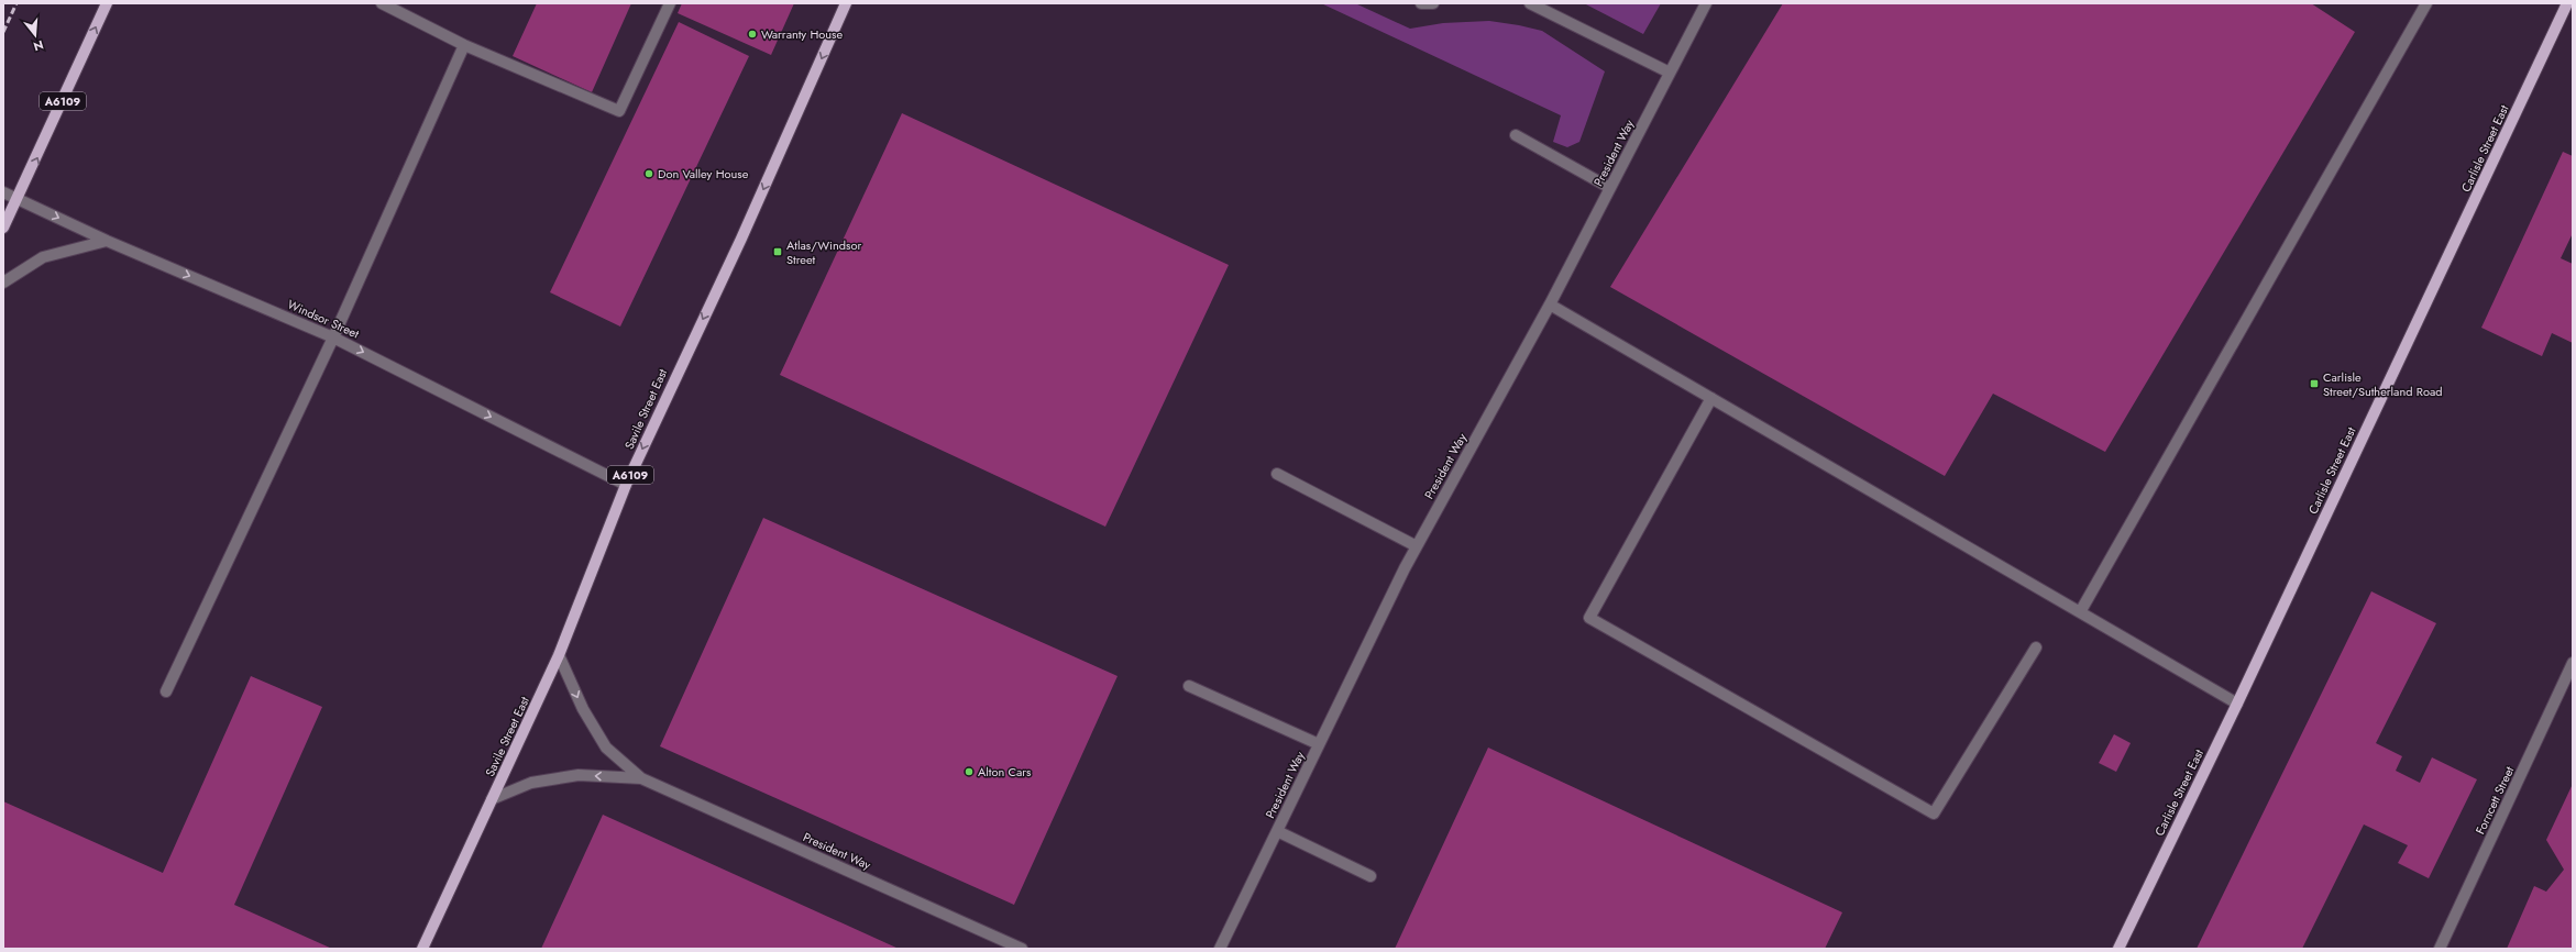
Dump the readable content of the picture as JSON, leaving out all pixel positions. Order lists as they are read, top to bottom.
{
  "streets": {
    "main road": ["A6109", "Carlisle Street East", "Savile Street East"],
    "street": ["President Way", "Windsor Street", "Forncett Street"]
  },
  "crossings": [
    ["A6109", "Windsor Street"],
    ["President Way", "Savile Street East"],
    ["Windsor Street", "Savile Street East"]
  ],
  "one_way": ["Windsor Street", "Savile Street East"],
  "places": {
    "other": ["Warranty House", "Don Valley House", "Alton Cars"],
    "transit": ["Atlas/Windsor Street", "Carlisle Street/Sutherland Road"]
  },
  "north": "bottom"
}
